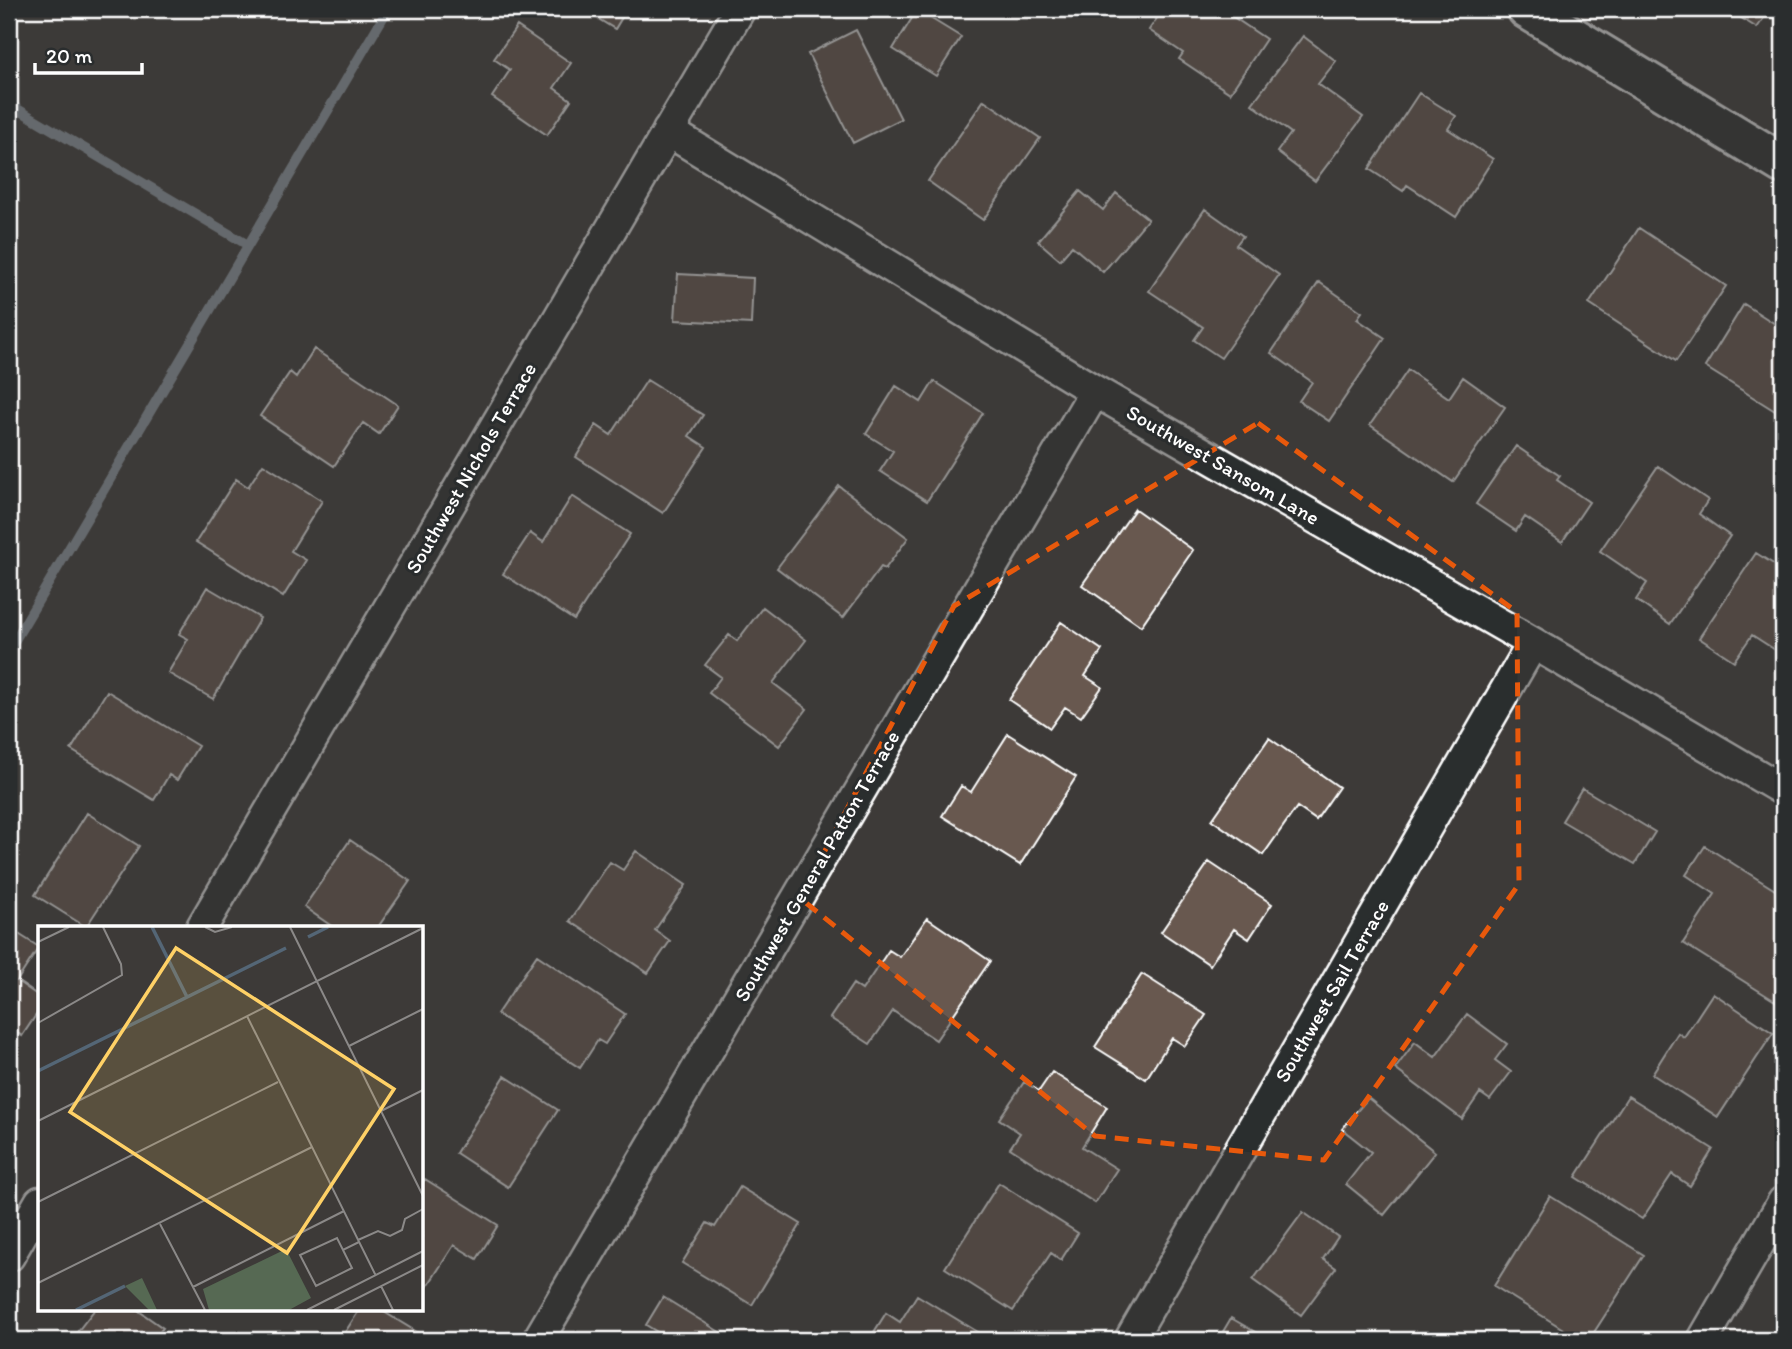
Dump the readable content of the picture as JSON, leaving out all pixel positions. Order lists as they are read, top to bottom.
{
  "streets": {
    "street": [
      "Southwest Sansom Lane",
      "Southwest Nichols Terrace",
      "Southwest General Patton Terrace",
      "Southwest Sail Terrace"
    ]
  },
  "crossings": [
    ["Southwest Sansom Lane", "Southwest Nichols Terrace"],
    ["Southwest Sansom Lane", "Southwest General Patton Terrace"],
    ["Southwest Sansom Lane", "Southwest Sail Terrace"]
  ],
  "scale_bar": "20 m"
}
